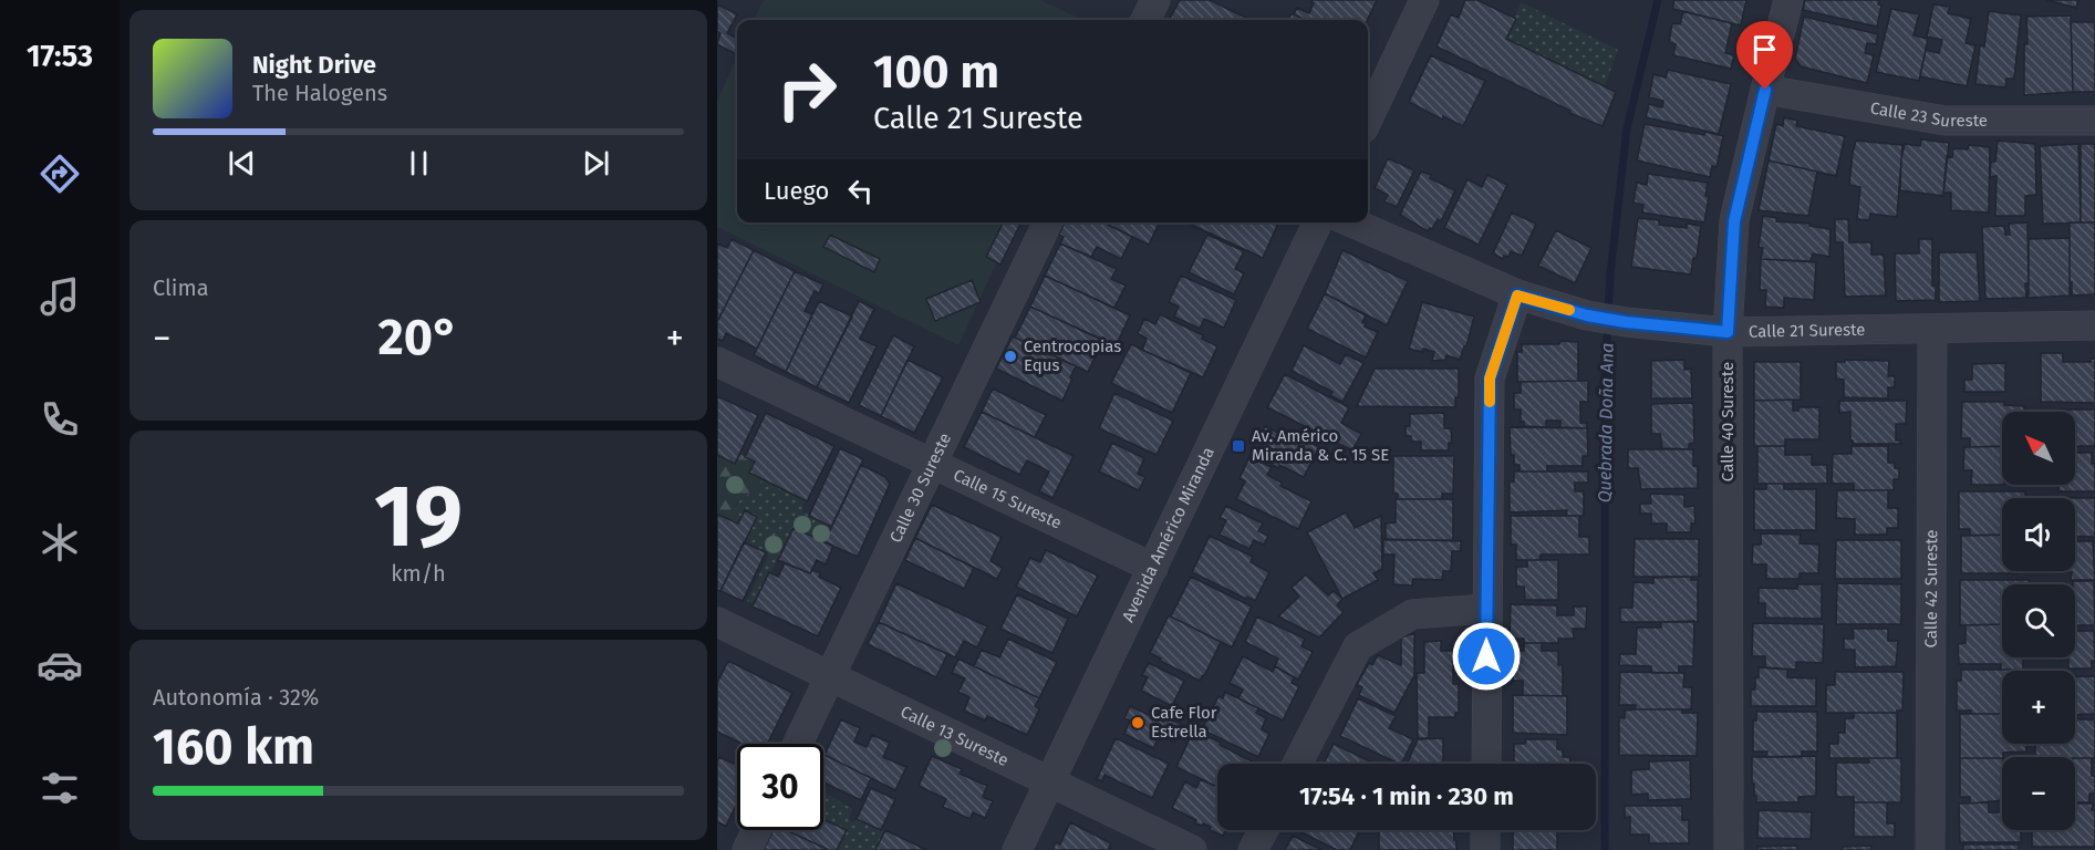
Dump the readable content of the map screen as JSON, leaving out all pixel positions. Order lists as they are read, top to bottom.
{
  "streets": {
    "street": [
      "Calle 23 Sureste",
      "Calle 21 Sureste",
      "Calle 40 Sureste",
      "Calle 30 Sureste",
      "Calle 15 Sureste",
      "Avenida Américo Miranda",
      "Calle 42 Sureste",
      "Calle 13 Sureste"
    ]
  },
  "crossings": [
    ["Calle 23 Sureste", "Calle 40 Sureste"],
    ["Calle 21 Sureste", "Calle 40 Sureste"],
    ["Calle 21 Sureste", "Calle 42 Sureste"],
    ["Calle 30 Sureste", "Calle 15 Sureste"],
    ["Calle 30 Sureste", "Calle 13 Sureste"],
    ["Calle 15 Sureste", "Avenida Américo Miranda"],
    ["Avenida Américo Miranda", "Calle 13 Sureste"]
  ],
  "water": ["Quebrada Doña Ana"],
  "places": {
    "other": ["Centrocopias Equs", "Cafe Flor Estrella"],
    "transit": ["Av. Américo Miranda & C. 15 SE"]
  },
  "north": "top left",
  "page": {
    "tabs": "17:53",
    "turn": ["100 m", "Calle 21 Sureste"],
    "song": ["Night Drive", "The Halogens"],
    "then": "Luego",
    "tile": [
      "Clima",
      ["19", "km/h"],
      ["Autonomía · 32%", "160 km"]
    ],
    "heat": ["−", "20°", "+"],
    "map_buttons": ["+", "−"],
    "limit": "30",
    "trip": "17:54 · 1 min · 230 m"
  }
}
